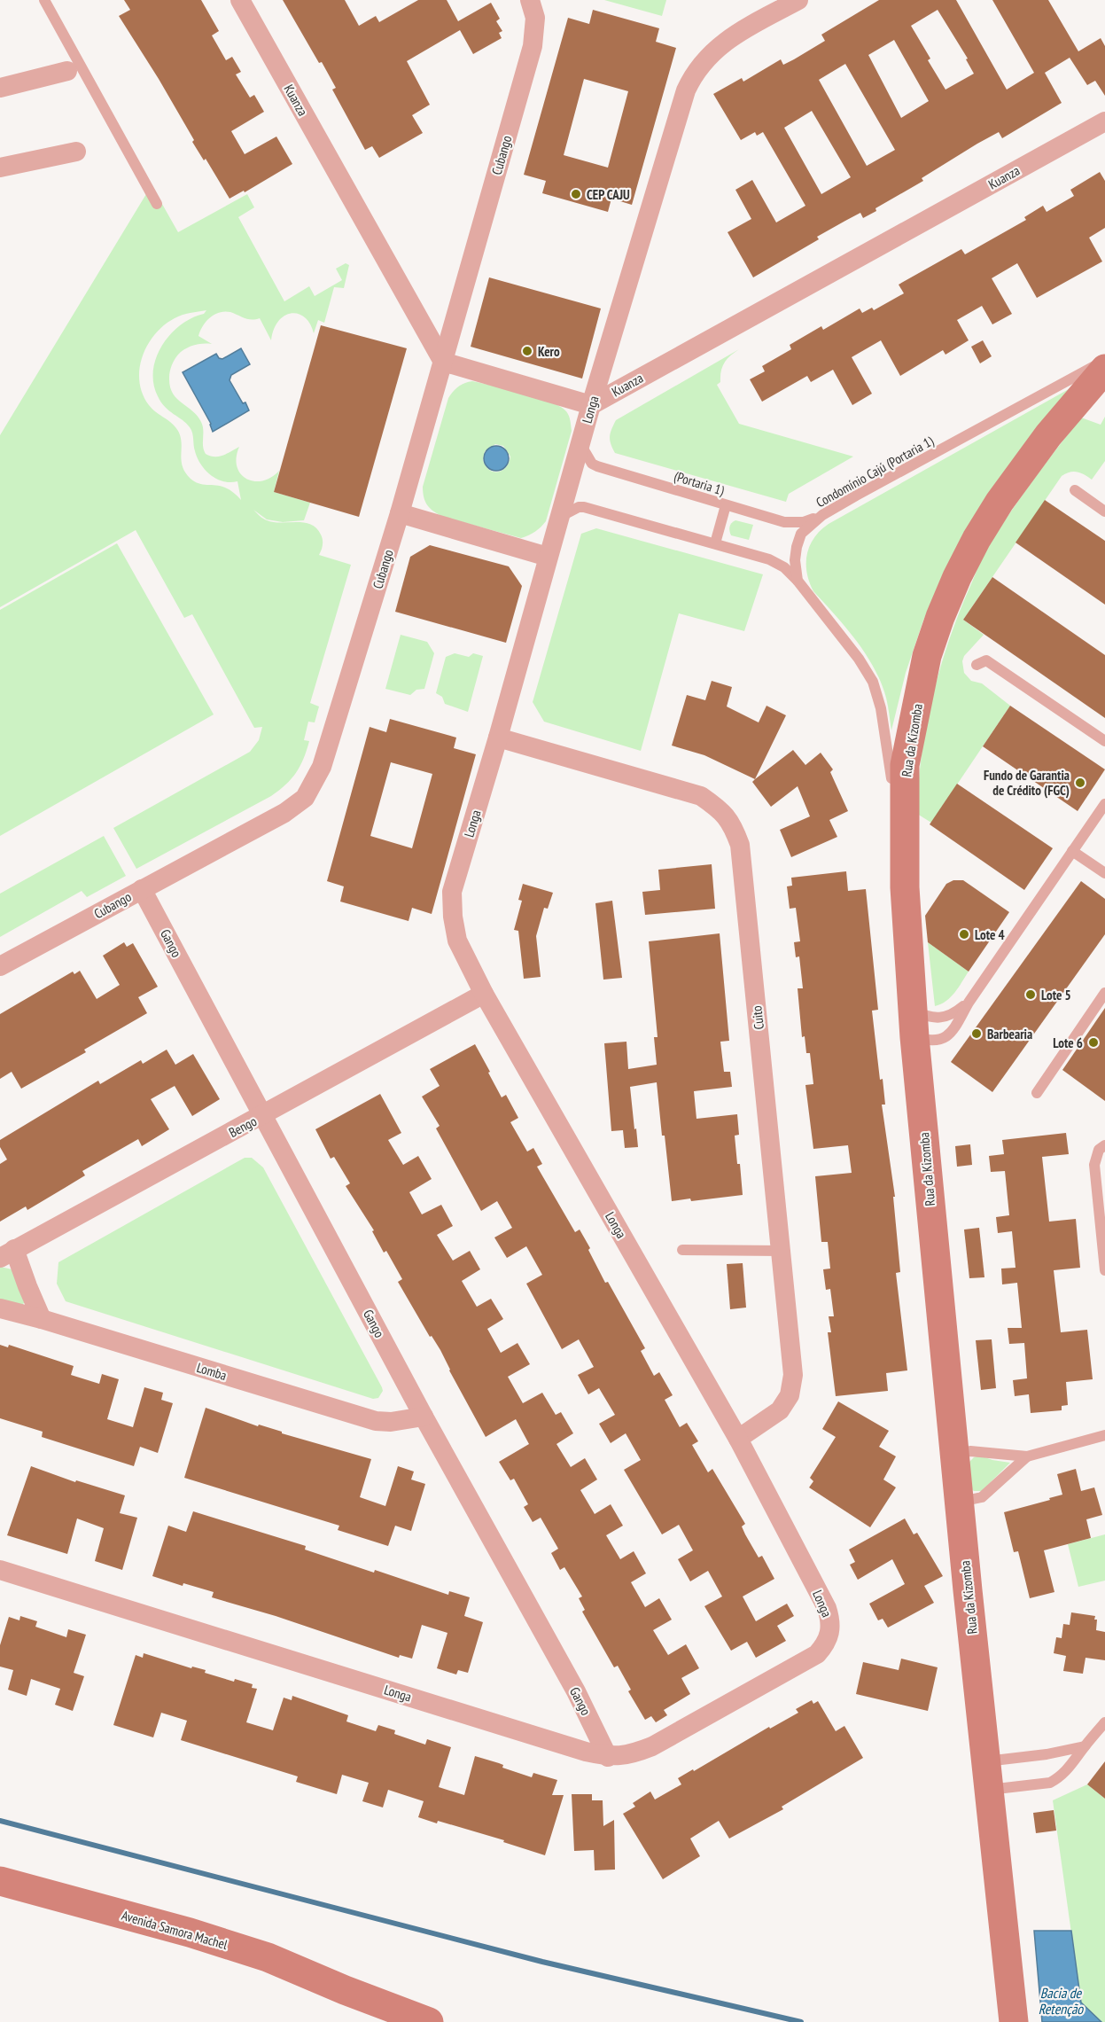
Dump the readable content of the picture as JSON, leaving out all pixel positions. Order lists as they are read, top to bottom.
{
  "streets": {
    "main road": ["Rua da Kizomba", "Avenida Samora Machel"],
    "street": [
      "Kuanza",
      "Cubango",
      "Longa",
      "Gango",
      "Cuito",
      "Bengo",
      "Lomba"
    ],
    "lane": ["Condomínio Cajú (Portaria 1)", "(Portaria 1)"]
  },
  "crossings": [
    ["Kuanza", "Cubango"],
    ["Kuanza", "Longa"],
    ["Cubango", "Gango"],
    ["Longa", "(Portaria 1)"],
    ["Longa", "Gango"],
    ["Longa", "Cuito"],
    ["Longa", "Bengo"],
    ["Condomínio Cajú (Portaria 1)", "(Portaria 1)"],
    ["Gango", "Bengo"],
    ["Gango", "Lomba"]
  ],
  "water": ["Bacia de Retenção"],
  "places": [
    "CEP CAJU",
    "Kero",
    "Fundo de Garantia de Crédito (FGC)",
    "Lote 4",
    "Lote 5",
    "Barbearia",
    "Lote 6"
  ]
}
